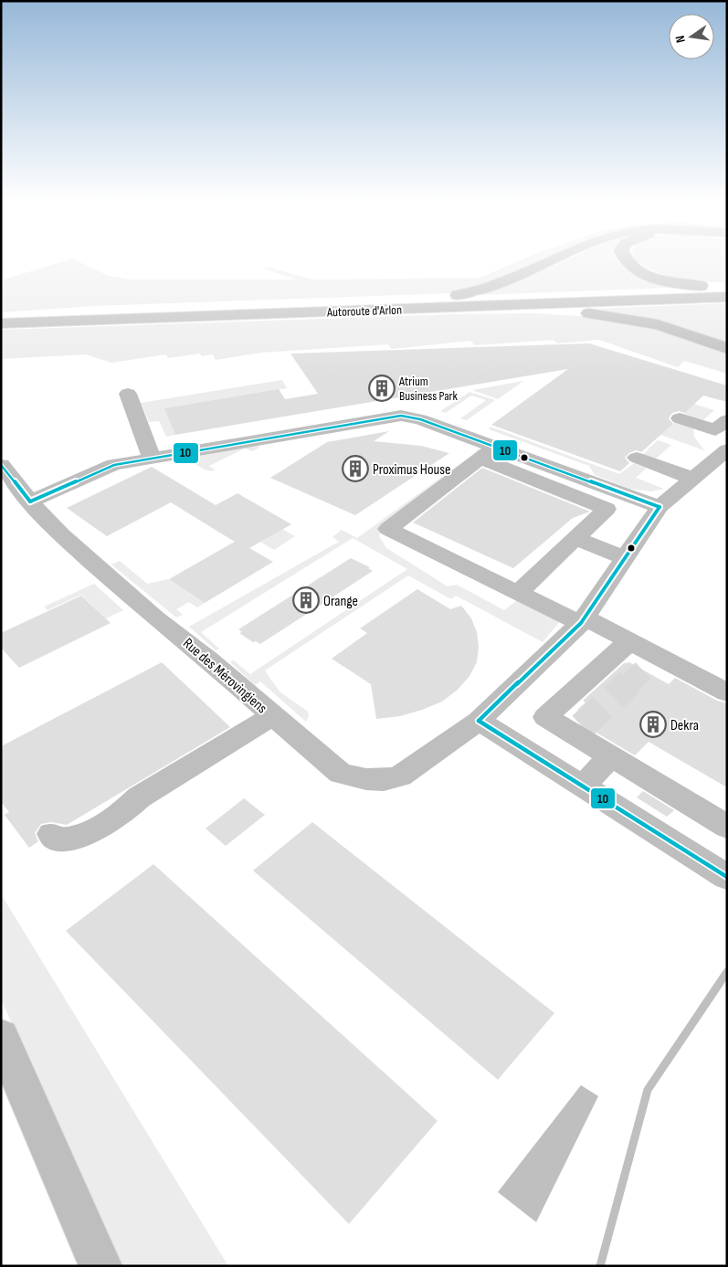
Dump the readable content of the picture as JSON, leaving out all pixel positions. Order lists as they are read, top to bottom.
{
  "streets": {
    "main road": ["Autoroute d'Arlon"],
    "street": ["Rue des Mérovingiens"]
  },
  "places": {
    "building": [
      "Atrium Business Park",
      "Proximus House",
      "Orange",
      "Dekra"
    ]
  },
  "lines": ["transit line 10"],
  "north": "left"
}
